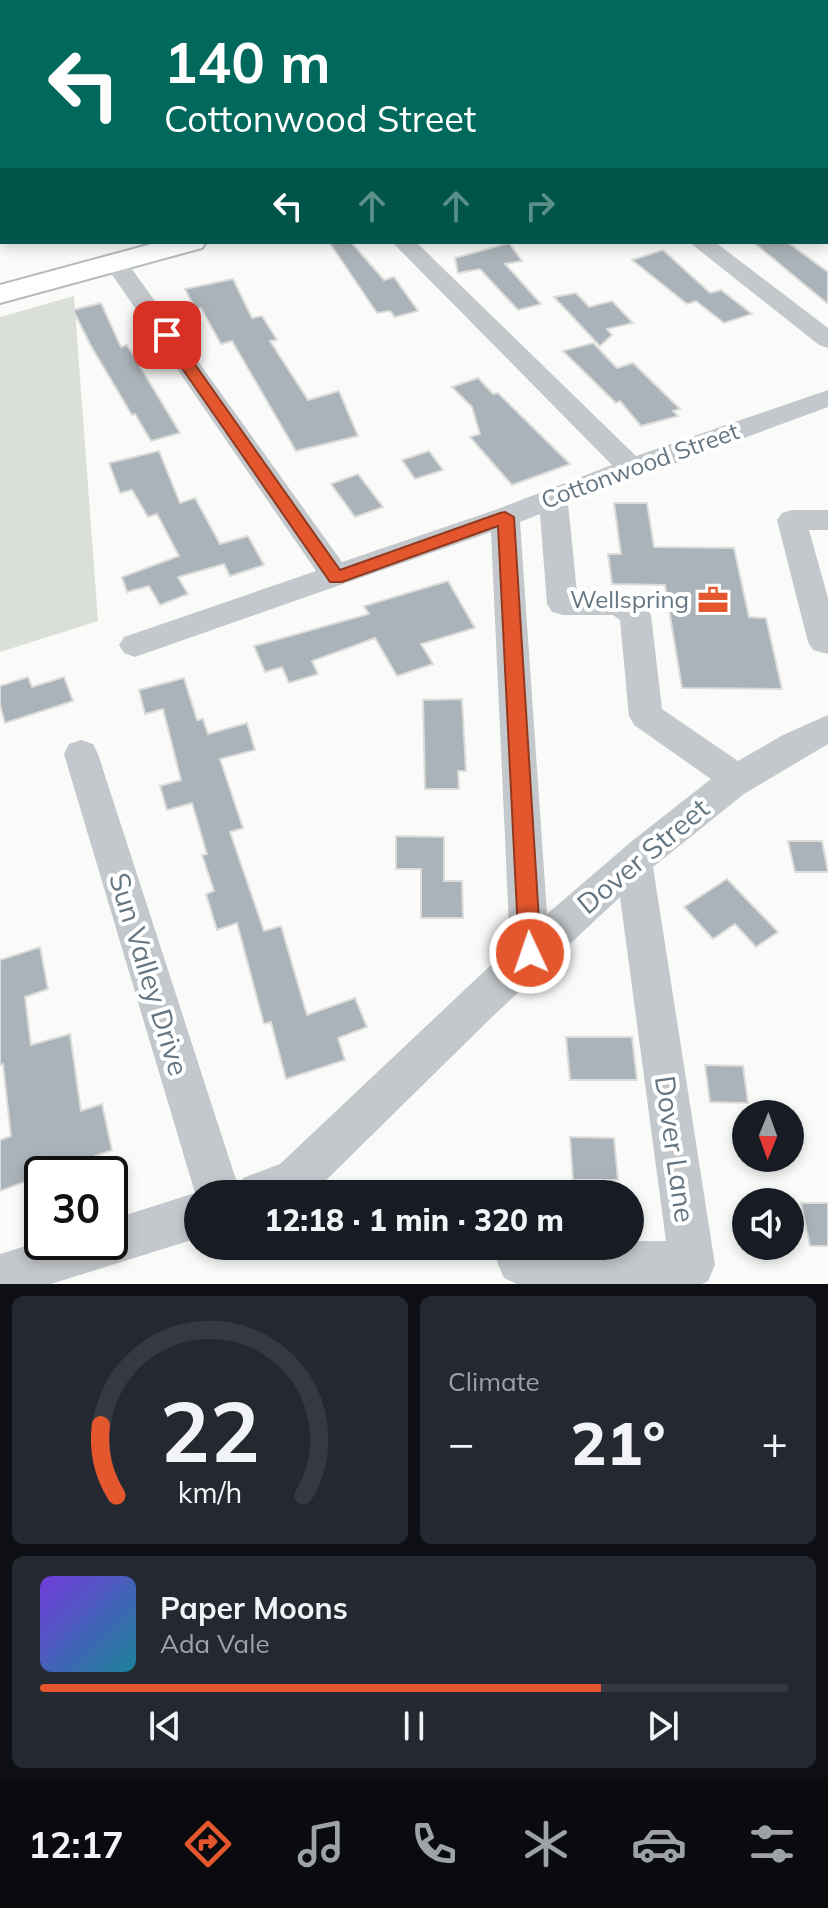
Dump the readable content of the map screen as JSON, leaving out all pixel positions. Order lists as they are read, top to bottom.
{
  "streets": {
    "street": [
      "Cottonwood Street",
      "Dover Street",
      "Sun Valley Drive",
      "Dover Lane"
    ]
  },
  "crossings": [
    ["Dover Street", "Dover Lane"]
  ],
  "places": {
    "office": ["Wellspring"]
  },
  "north": "bottom",
  "page": {
    "turn": ["140 m", "Cottonwood Street"],
    "limit": "30",
    "trip": "12:18 · 1 min · 320 m",
    "tile": "Climate",
    "heat": ["−", "21°", "+"],
    "song": ["Paper Moons", "Ada Vale"],
    "tabs": "12:17",
    "gauge": ["22", "km/h"]
  }
}
